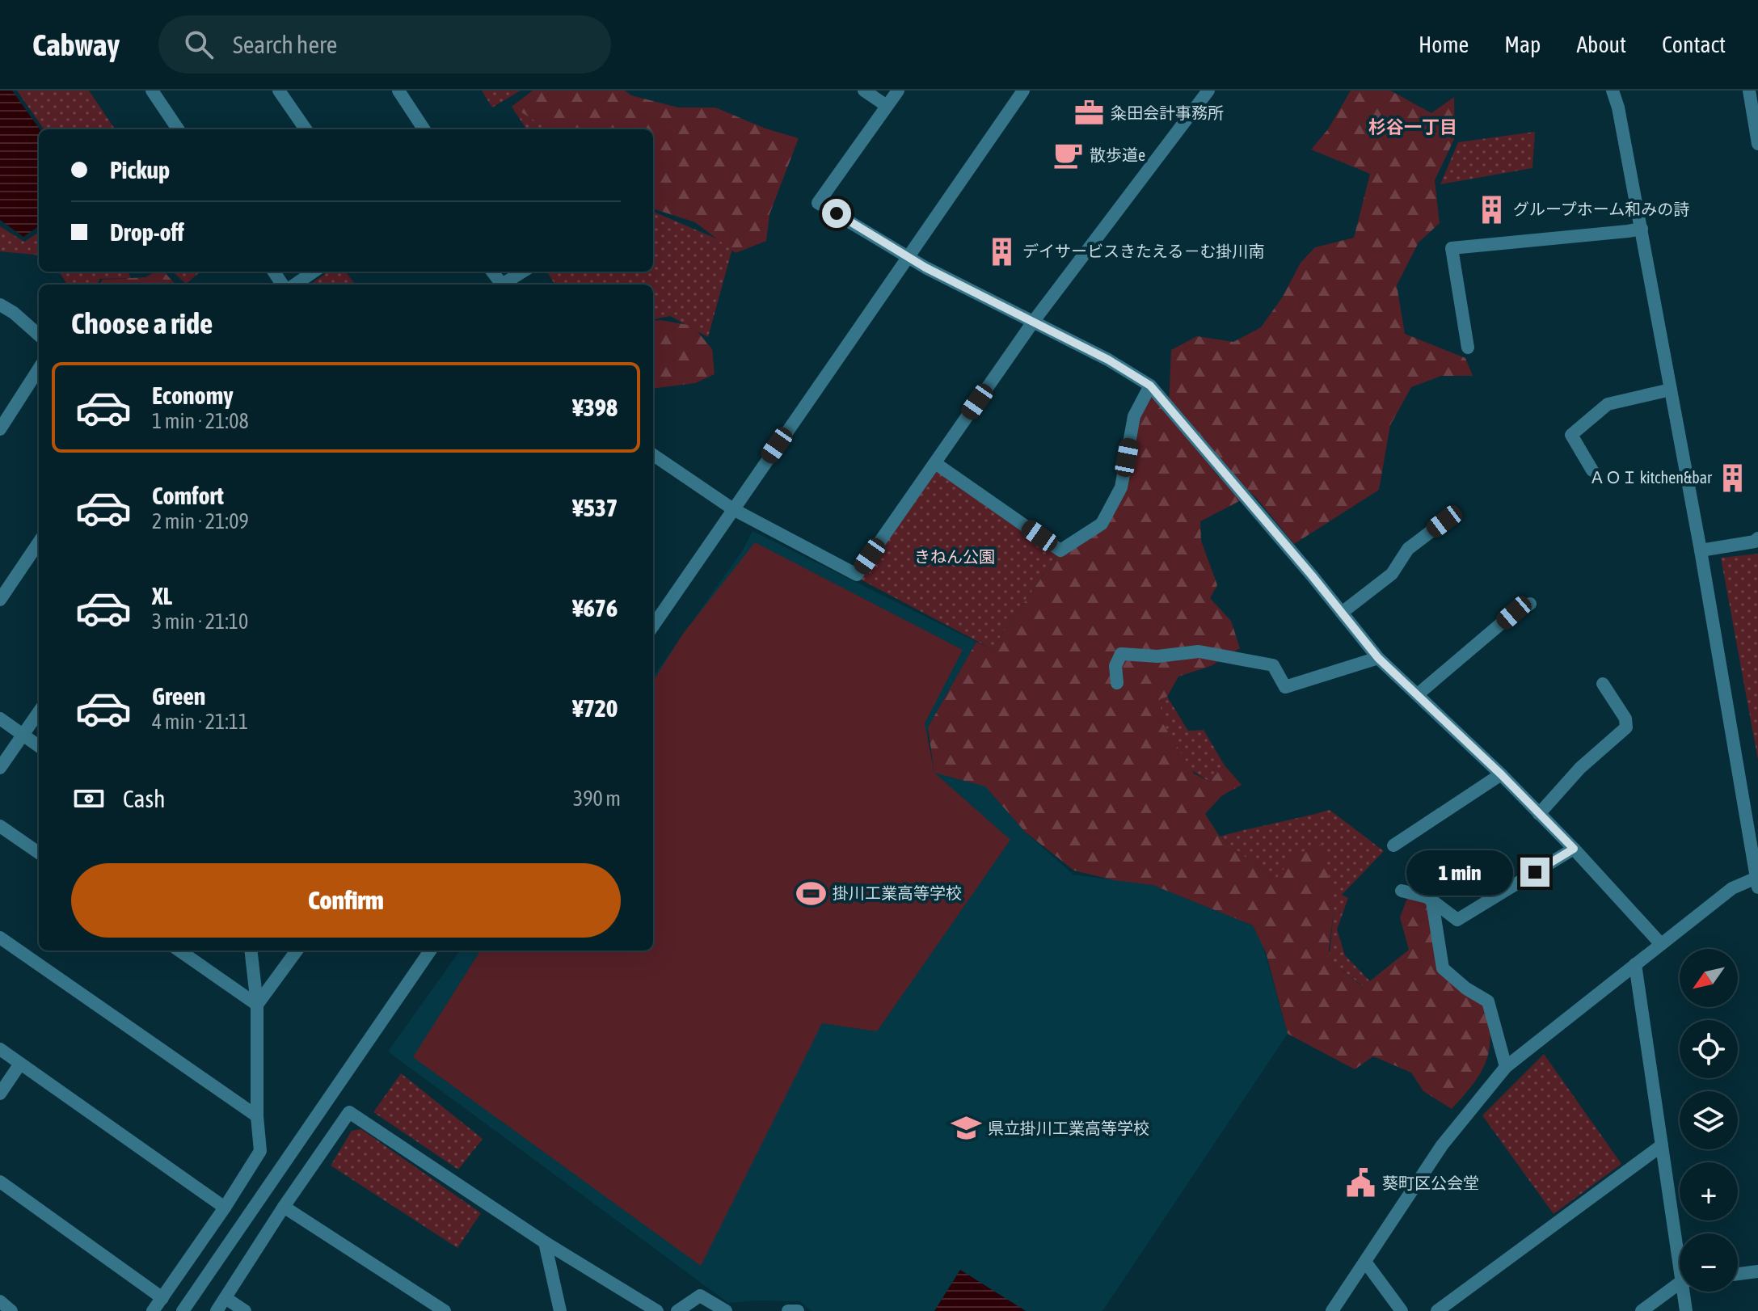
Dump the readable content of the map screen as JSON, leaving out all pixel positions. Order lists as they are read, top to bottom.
{
  "districts": ["杉谷一丁目"],
  "parks": ["きねん公園"],
  "places": {
    "office": ["粂田会計事務所"],
    "cafe": ["散歩道e"],
    "building": ["グループホーム和みの詩", "デイサービスきたえる－む掛川南", "ＡＯＩ kitchen&bar"],
    "sports": ["掛川工業高等学校"],
    "school or university": ["県立掛川工業高等学校"],
    "public building": ["葵町区公会堂"]
  },
  "north": "bottom left",
  "page": {
    "header": "Cabway",
    "search": "Search here",
    "nav": [
      "Home",
      "Map",
      "About",
      "Contact"
    ],
    "banner": ["Pickup", "Drop-off"],
    "heading": "Choose a ride",
    "list": [
      {
        "name": "Economy",
        "note": "1 min · 21:08",
        "value": "¥398"
      },
      {
        "name": "Comfort",
        "note": "2 min · 21:09",
        "value": "¥537"
      },
      {
        "name": "XL",
        "note": "3 min · 21:10",
        "value": "¥676"
      },
      {
        "name": "Green",
        "note": "4 min · 21:11",
        "value": "¥720"
      }
    ],
    "pay": ["Cash", "390 m"],
    "bubble": "1 min",
    "buttons": "Confirm",
    "map_buttons": ["+", "−"]
  }
}
